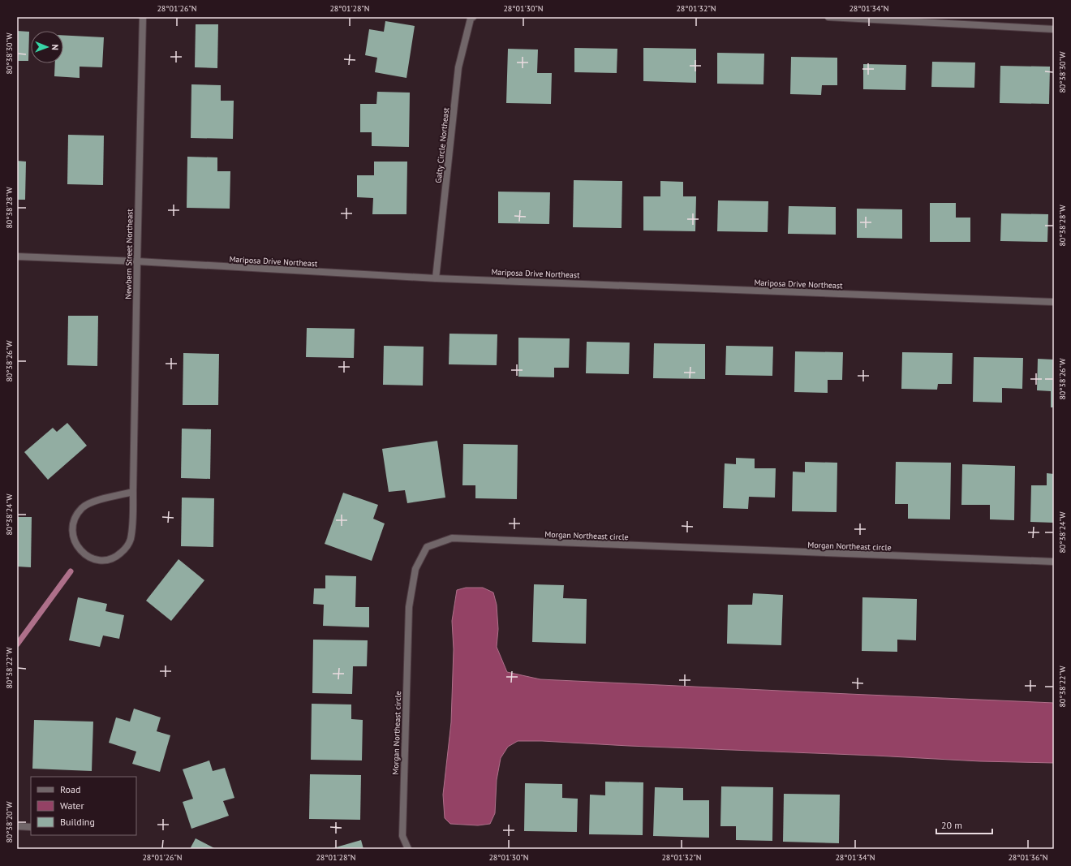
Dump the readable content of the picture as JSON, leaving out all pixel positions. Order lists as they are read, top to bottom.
{
  "streets": {
    "street": [
      "Galty Circle Northeast",
      "Newbern Street Northeast",
      "Mariposa Drive Northeast",
      "Morgan Northeast circle"
    ]
  },
  "crossings": [
    ["Galty Circle Northeast", "Mariposa Drive Northeast"],
    ["Newbern Street Northeast", "Mariposa Drive Northeast"]
  ],
  "legend": ["Road", "Water", "Building"],
  "scale_bar": "20 m",
  "north": "right",
  "coordinates": [
    "28°01'26\"N",
    "28°01'28\"N",
    "28°01'30\"N",
    "28°01'32\"N",
    "28°01'34\"N",
    "80°38'30\"W",
    "80°38'28\"W",
    "80°38'26\"W",
    "80°38'24\"W",
    "80°38'22\"W",
    "80°38'20\"W",
    "28°01'36\"N"
  ]
}
